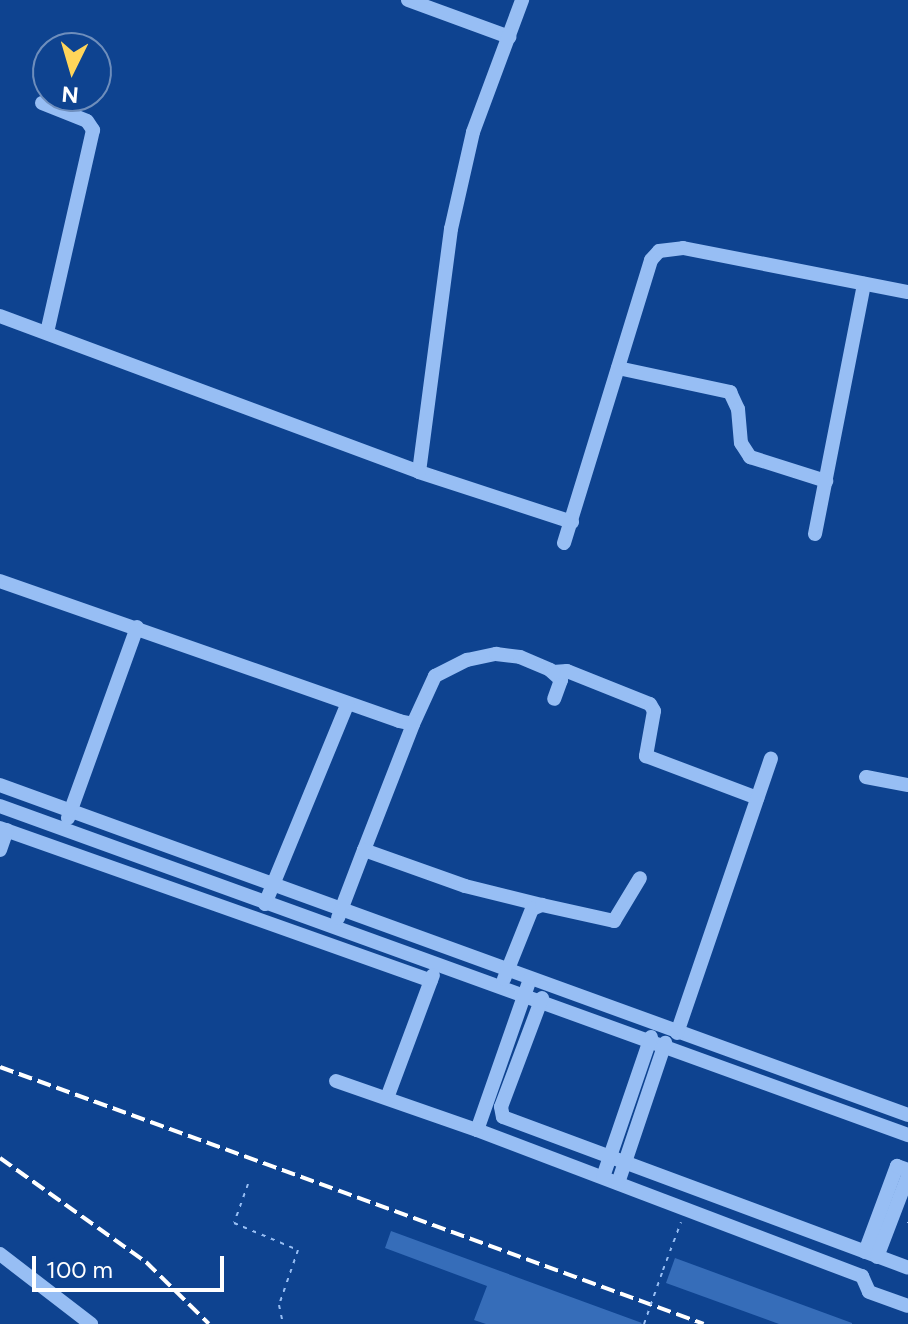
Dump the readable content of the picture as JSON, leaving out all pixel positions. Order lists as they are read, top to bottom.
{
  "scale_bar": "100 m",
  "north": "bottom"
}
